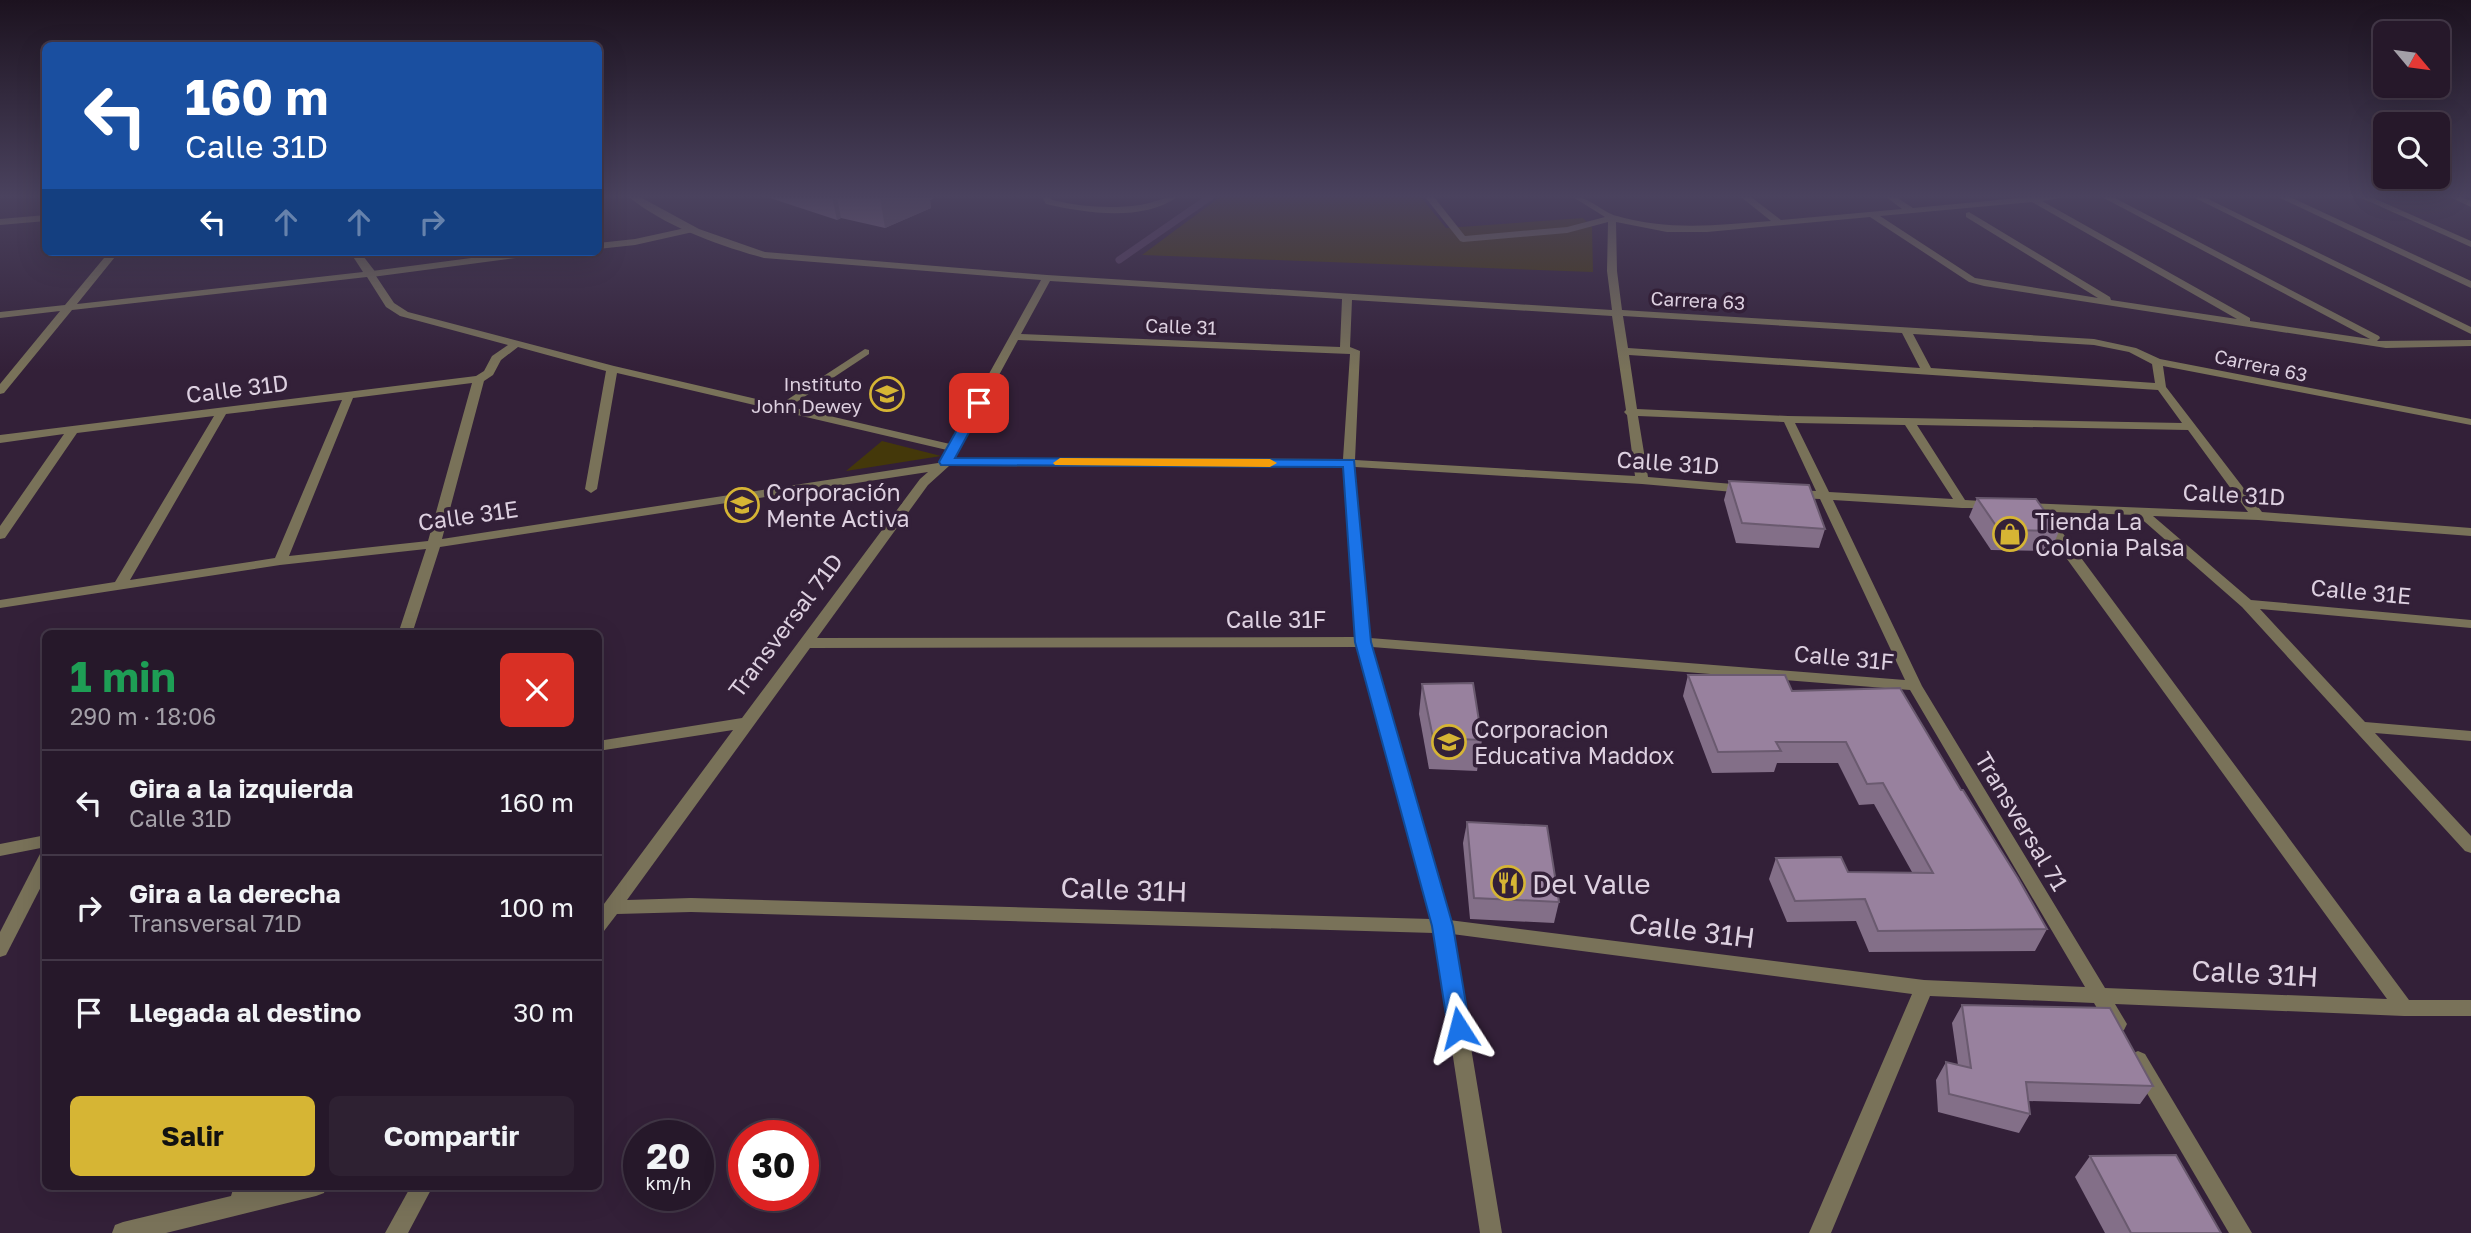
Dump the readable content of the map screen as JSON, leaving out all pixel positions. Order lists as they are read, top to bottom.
{
  "streets": {
    "street": [
      "Carrera 63",
      "Calle 31",
      "Calle 31D",
      "Calle 31E",
      "Calle 31F",
      "Transversal 71D",
      "Transversal 71",
      "Calle 31H"
    ]
  },
  "crossings": [
    ["Carrera 63", "Transversal 71D"],
    ["Calle 31", "Transversal 71D"],
    ["Calle 31D", "Calle 31E"],
    ["Calle 31D", "Transversal 71D"],
    ["Calle 31D", "Transversal 71"],
    ["Calle 31E", "Transversal 71D"],
    ["Calle 31F", "Transversal 71D"],
    ["Calle 31F", "Transversal 71"],
    ["Transversal 71D", "Calle 31H"],
    ["Transversal 71", "Calle 31H"]
  ],
  "places": {
    "school or university": ["Instituto John Dewey", "Corporación Mente Activa", "Corporacion Educativa Maddox"],
    "shop": ["Tienda La Colonia Palsa"],
    "restaurant": ["Del Valle"]
  },
  "north": "bottom right",
  "page": {
    "turn": ["160 m", "Calle 31D"],
    "heading": ["1 min", "290 m · 18:06"],
    "list": [
      {
        "name": "Gira a la izquierda",
        "note": "Calle 31D",
        "value": "160 m"
      },
      {
        "name": "Gira a la derecha",
        "note": "Transversal 71D",
        "value": "100 m"
      },
      {
        "name": "Llegada al destino",
        "value": "30 m"
      }
    ],
    "buttons": ["Salir", "Compartir"],
    "speed": "20 km/h",
    "limit": "30"
  }
}
